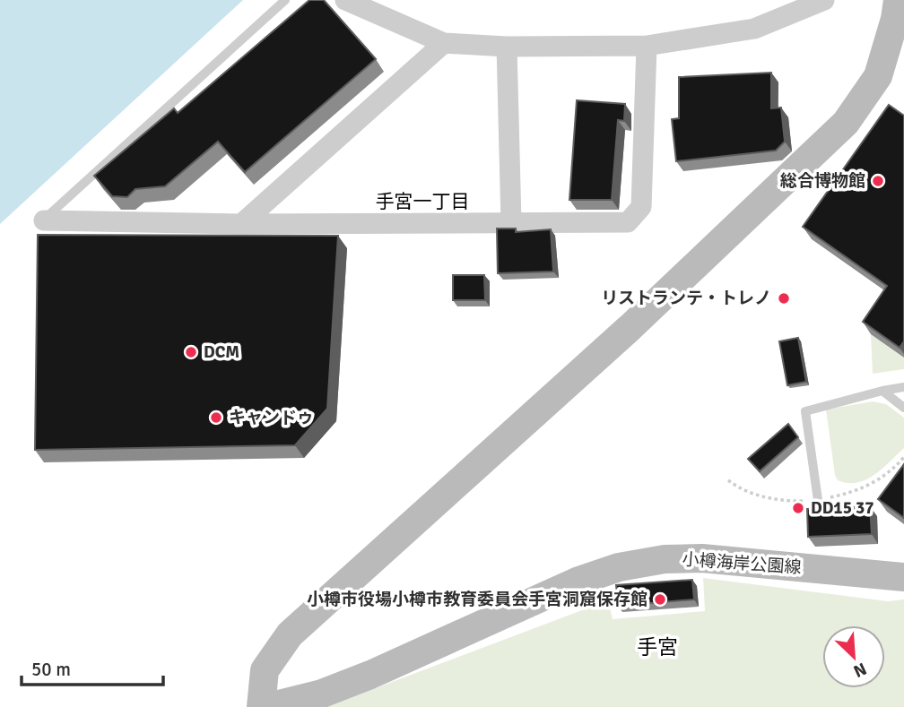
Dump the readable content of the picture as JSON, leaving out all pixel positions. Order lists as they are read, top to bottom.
{
  "streets": {
    "street": ["小樽海岸公園線"]
  },
  "districts": ["手宮一丁目", "手宮"],
  "places": [
    "総合博物館",
    "リストランテ・トレノ",
    "DCM",
    "キャンドゥ",
    "DD15 37",
    "小樽市役場小樽市教育委員会手宮洞窟保存館"
  ],
  "scale_bar": "50 m",
  "north": "bottom right"
}
